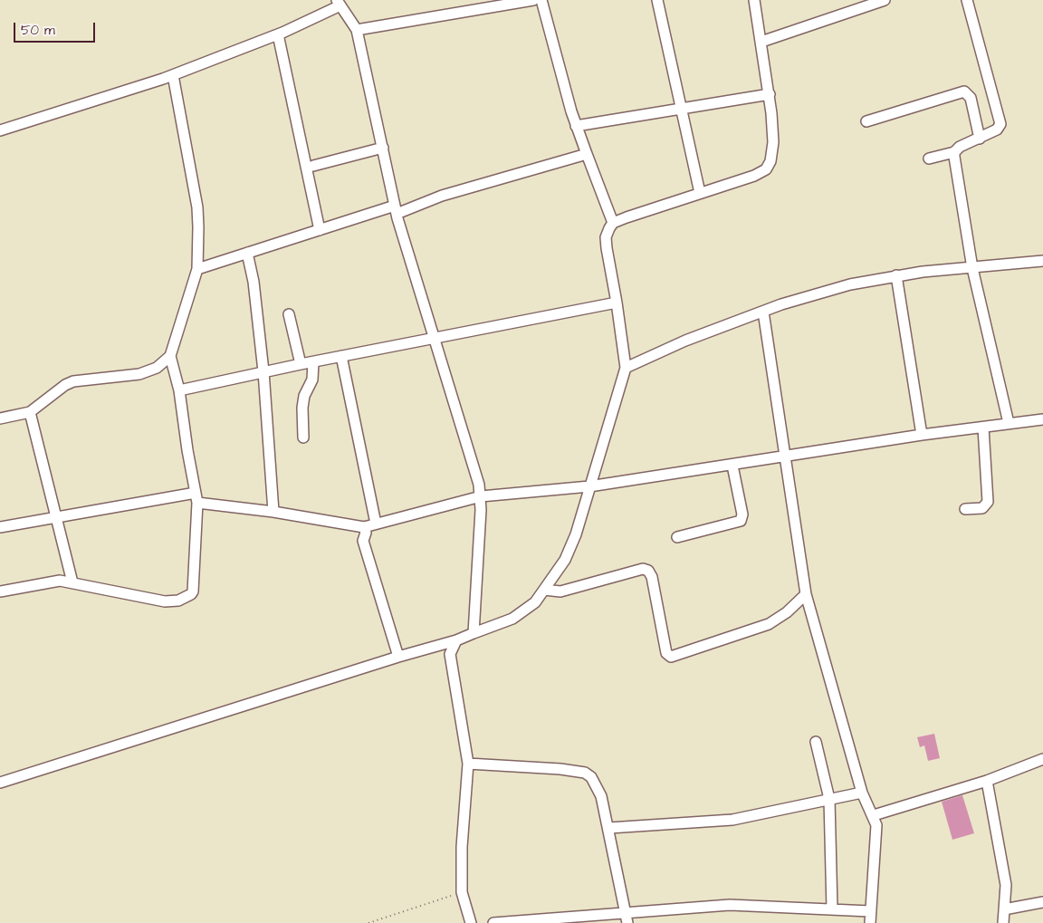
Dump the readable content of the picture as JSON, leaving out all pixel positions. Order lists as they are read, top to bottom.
{
  "scale_bar": "50 m"
}
